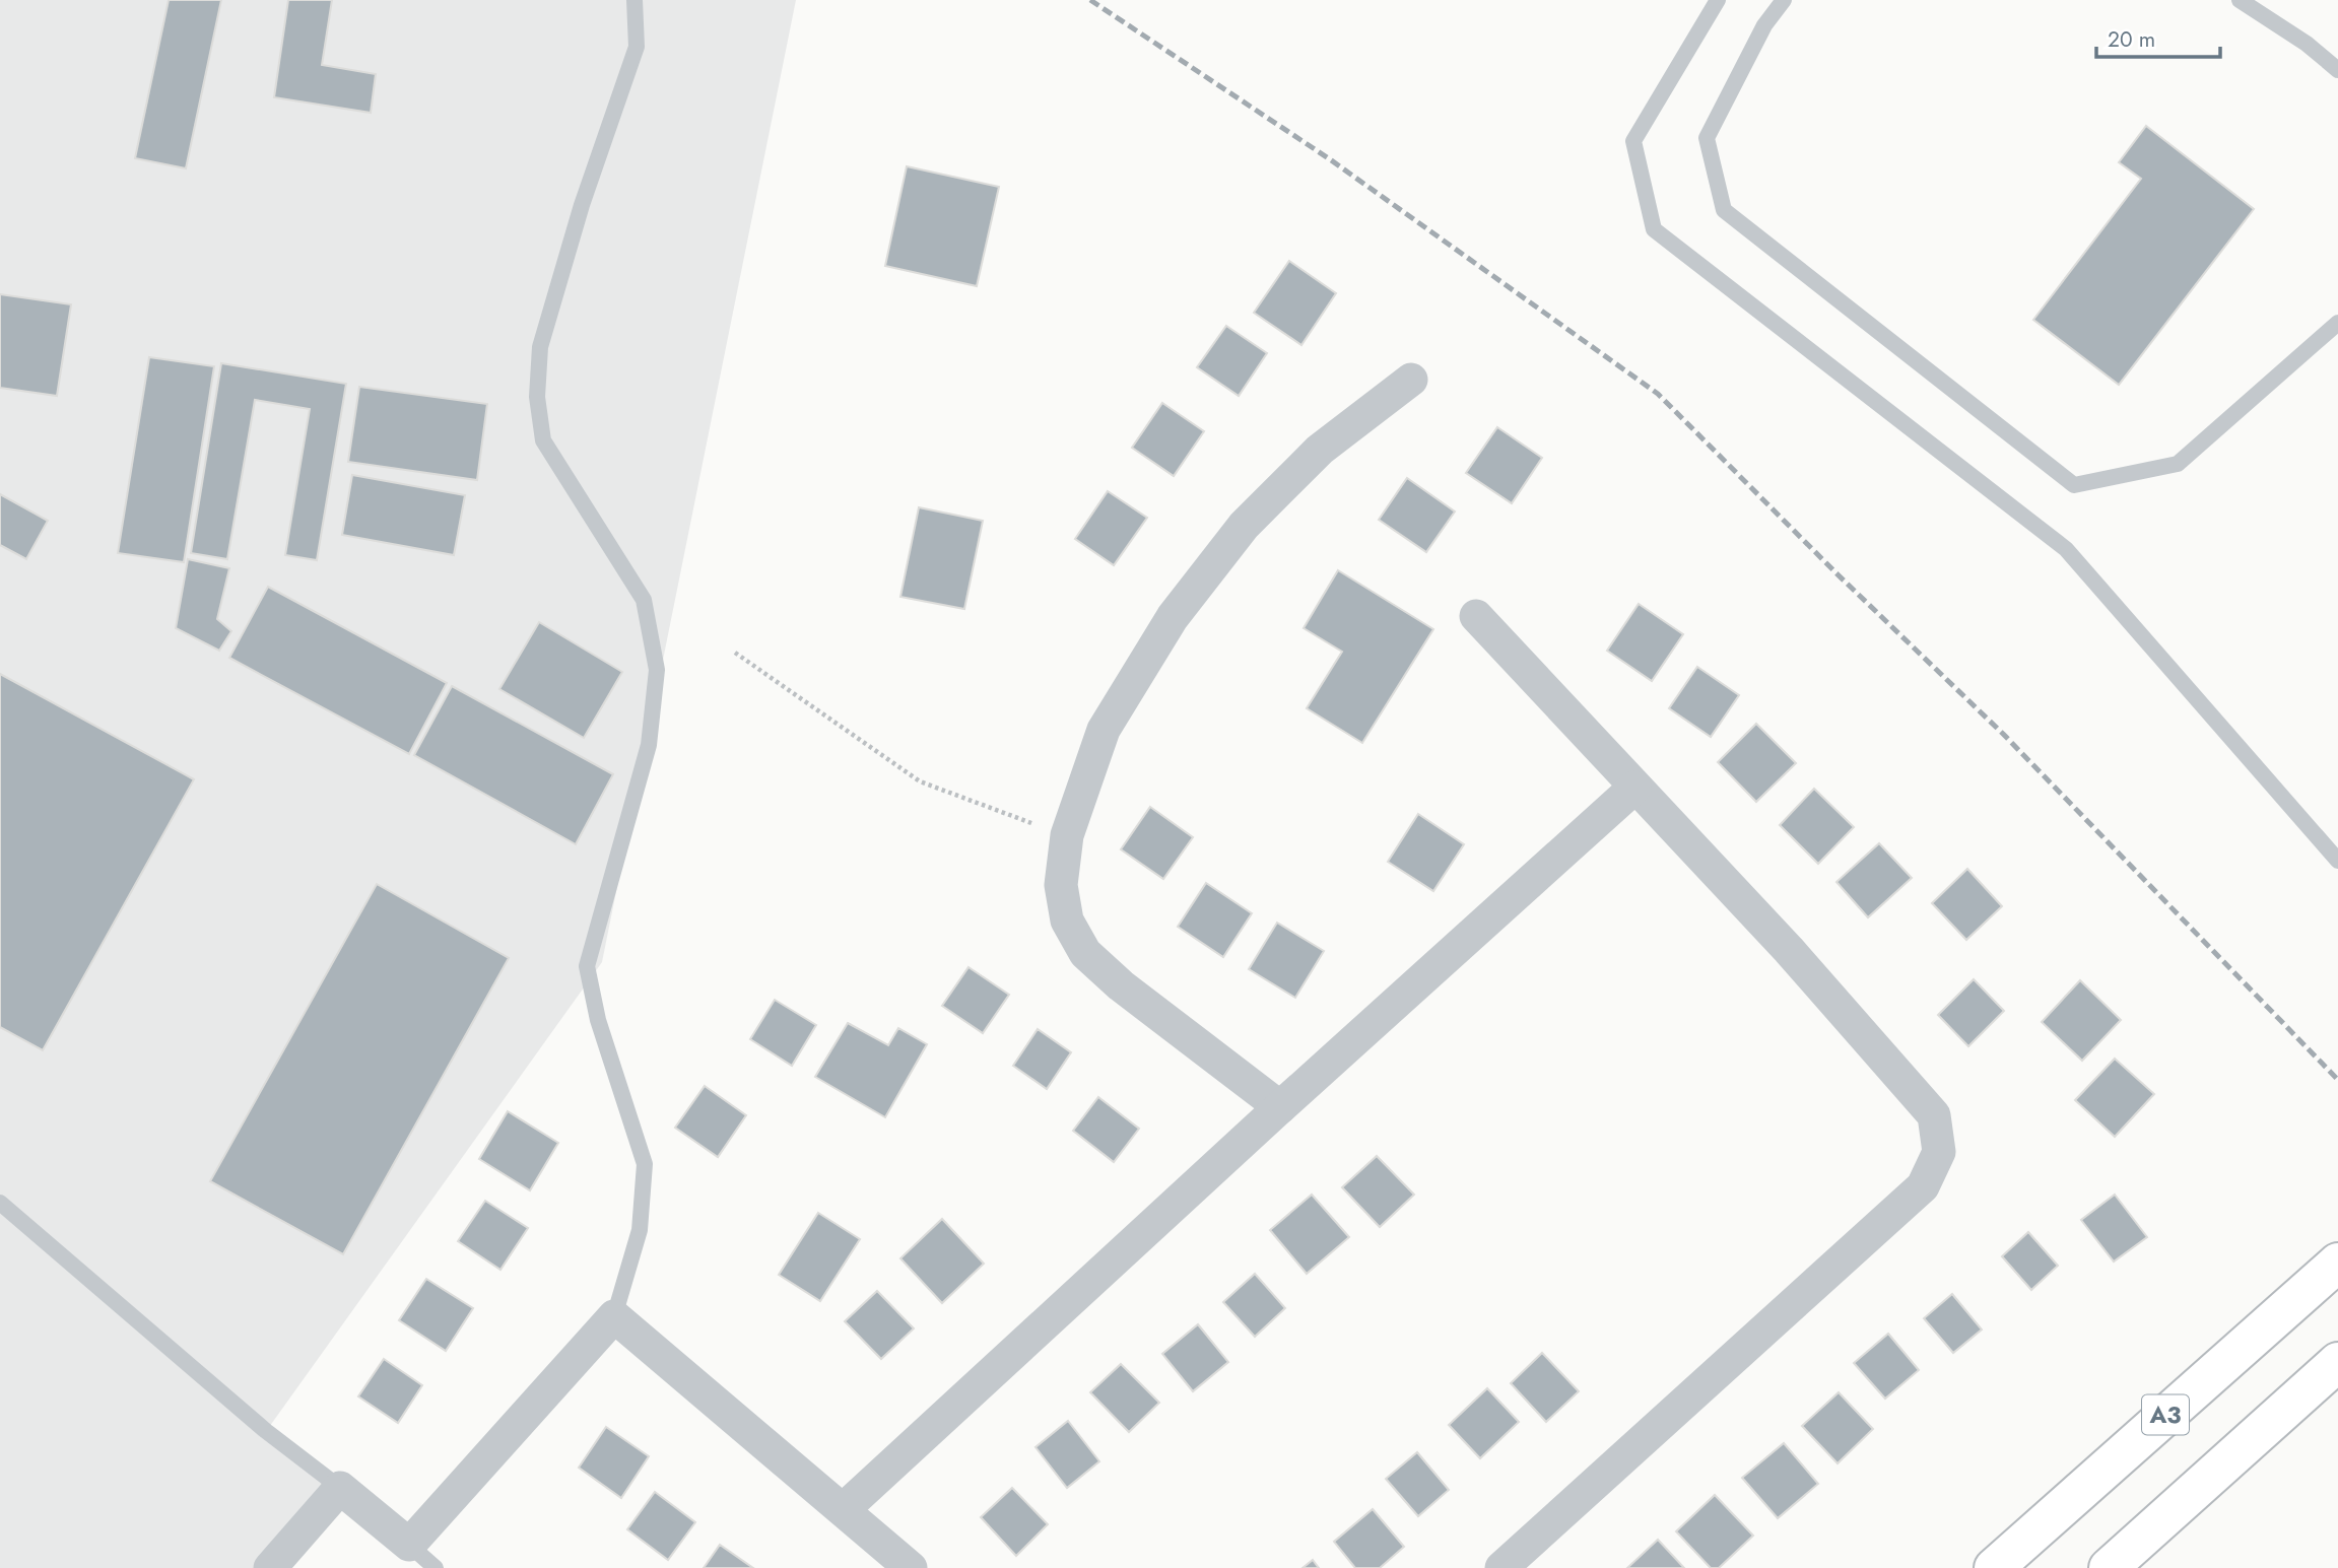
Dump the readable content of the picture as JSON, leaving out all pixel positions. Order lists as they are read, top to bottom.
{
  "streets": {
    "highway": ["A3"]
  },
  "scale_bar": "20 m"
}
